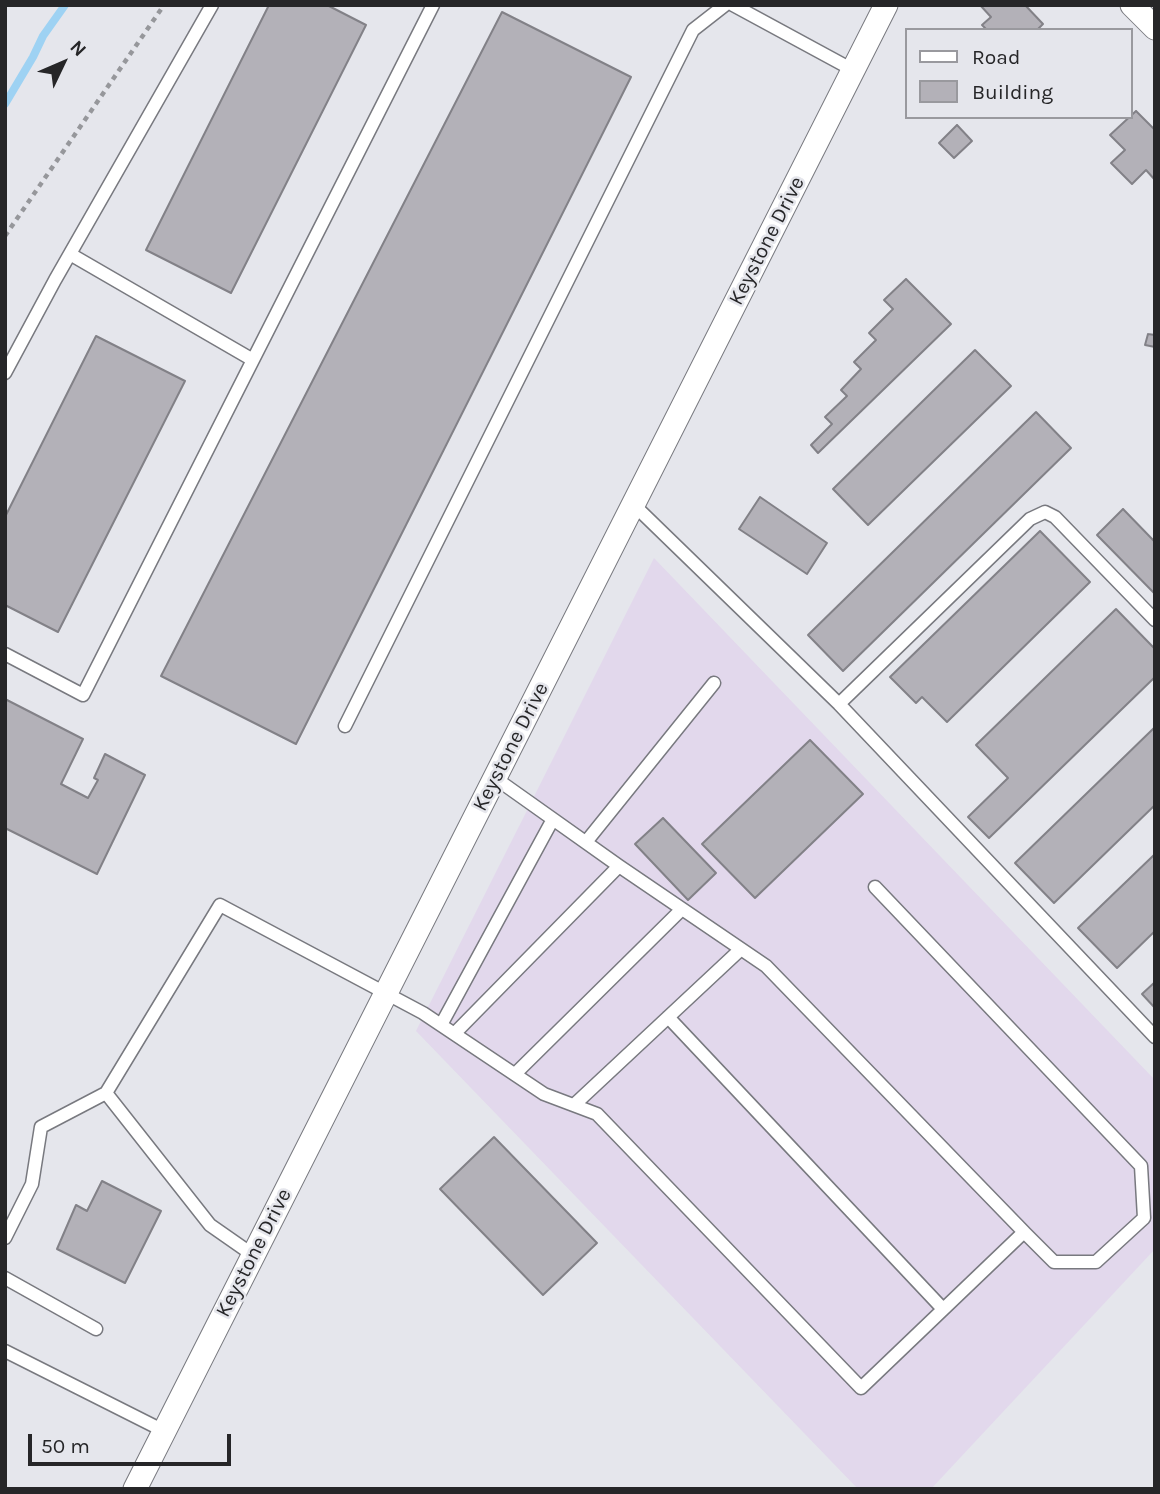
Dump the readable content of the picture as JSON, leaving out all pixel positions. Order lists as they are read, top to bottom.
{
  "streets": {
    "street": ["Keystone Drive"]
  },
  "legend": ["Road", "Building"],
  "scale_bar": "50 m",
  "north": "top right"
}
